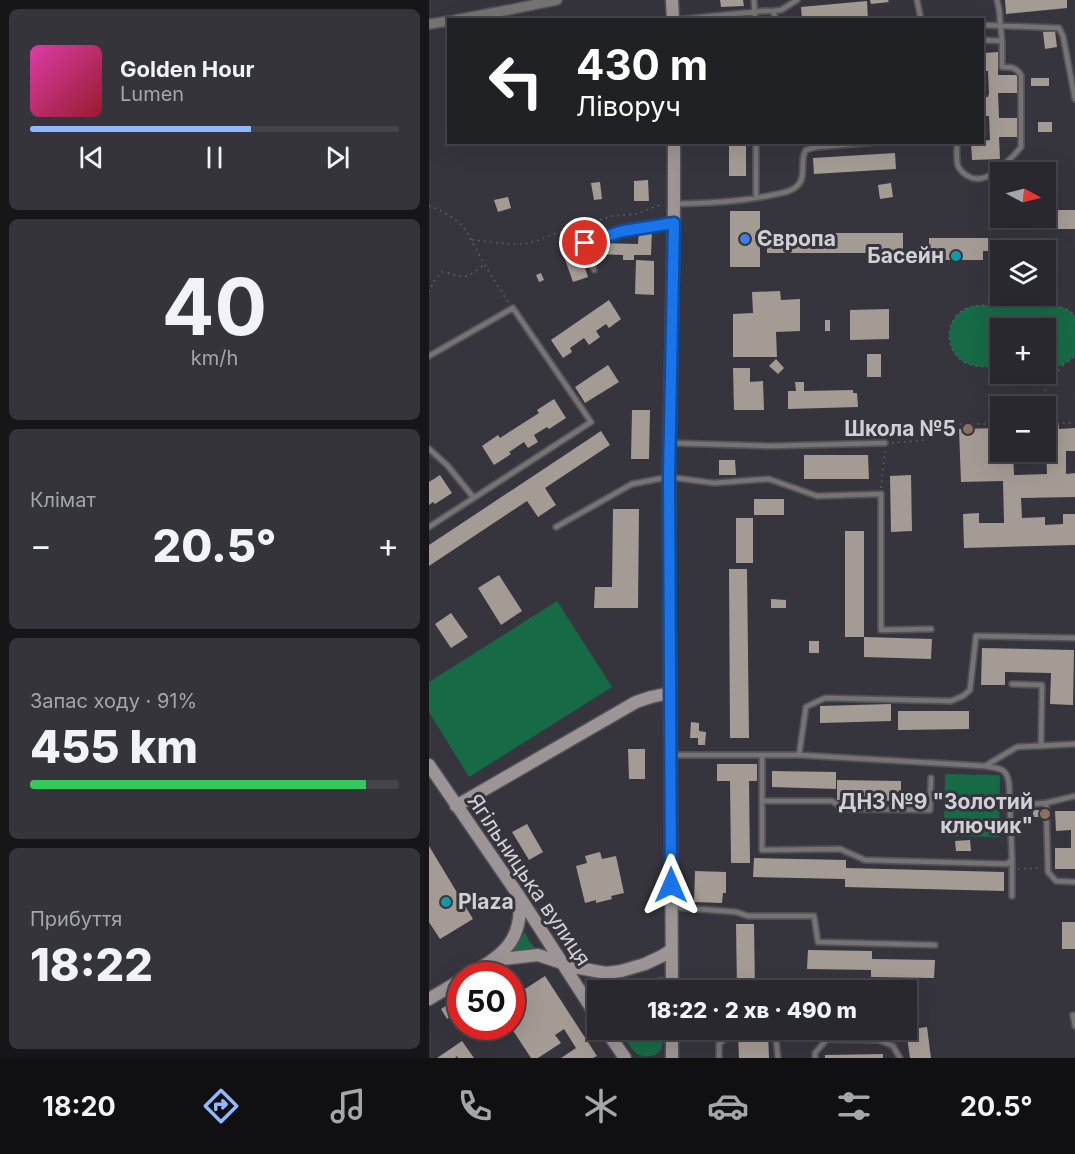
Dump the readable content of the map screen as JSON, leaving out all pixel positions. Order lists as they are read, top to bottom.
{
  "streets": {
    "main road": ["Ягільницька вулиця"]
  },
  "places": [
    "Європа",
    "Басейн",
    "Школа №5",
    "ДНЗ №9 \"Золотий ключик\"",
    "Plaza"
  ],
  "north": "right",
  "page": {
    "turn": ["430 m", "Ліворуч"],
    "song": ["Golden Hour", "Lumen"],
    "map_buttons": ["+", "−"],
    "tile": [
      ["40", "km/h"],
      "Клімат",
      ["Запас ходу · 91%", "455 km"],
      ["Прибуття", "18:22"]
    ],
    "heat": ["−", "20.5°", "+"],
    "limit": "50",
    "trip": "18:22 · 2 хв · 490 m",
    "tabs": ["18:20", "20.5°"]
  }
}
